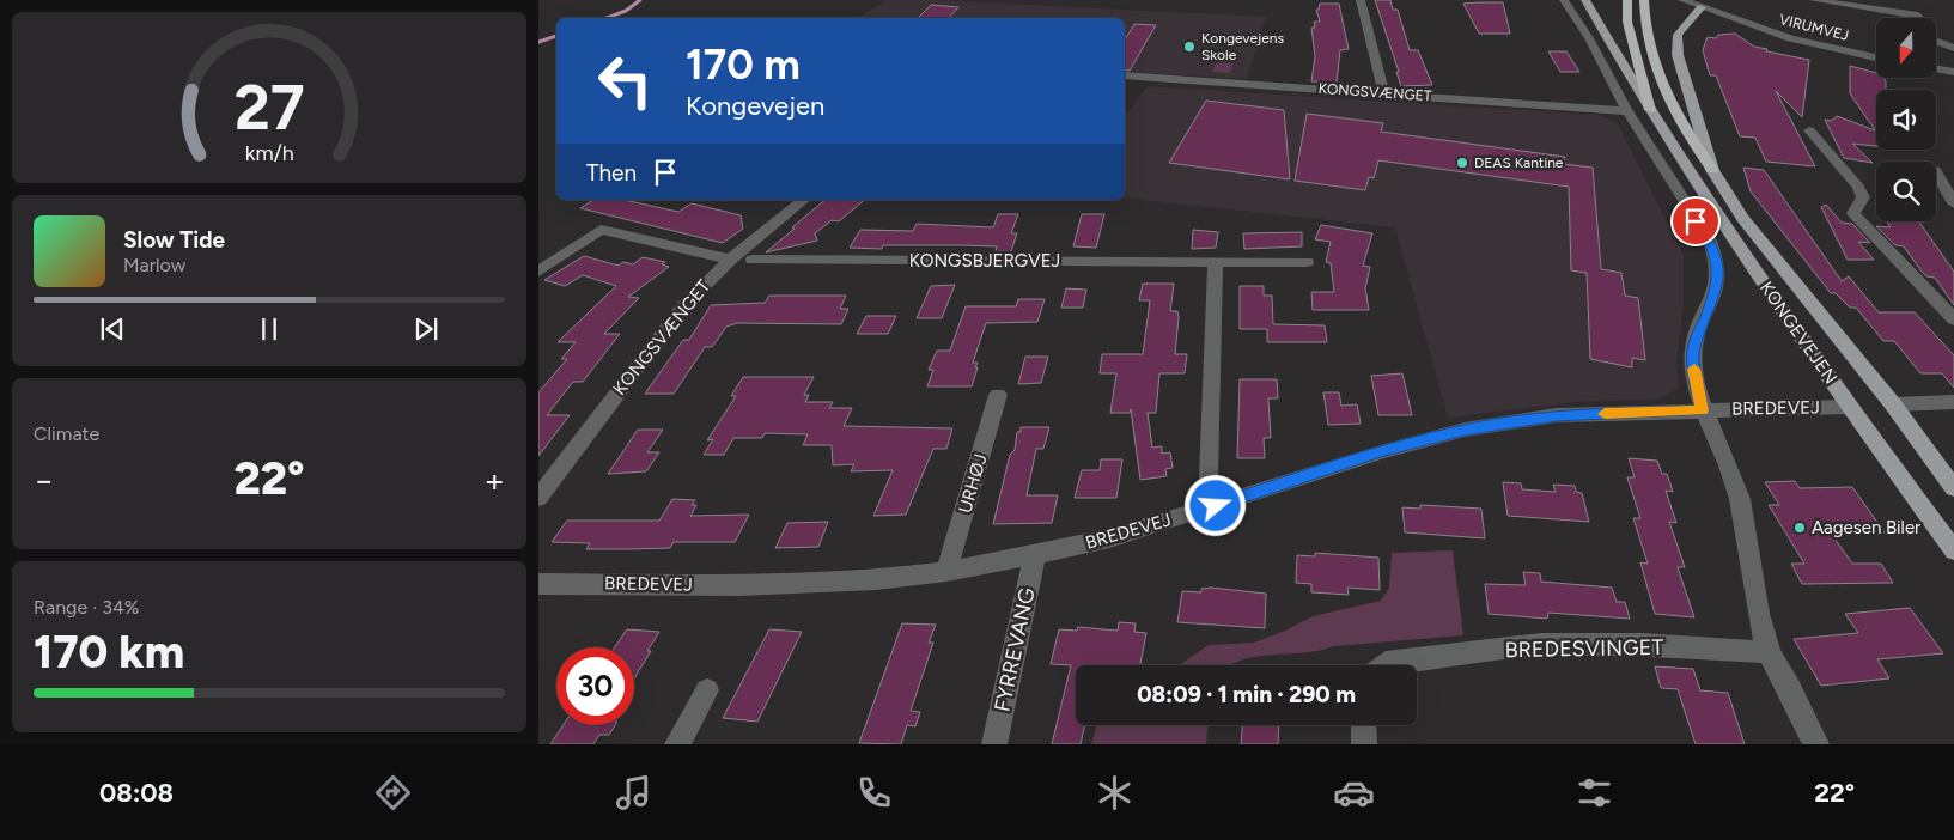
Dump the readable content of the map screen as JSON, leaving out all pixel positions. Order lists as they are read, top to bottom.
{
  "streets": {
    "main road": ["KONGEVEJEN"],
    "street": [
      "VIRUMVEJ",
      "KONGSVÆNGET",
      "KONGSBJERGVEJ",
      "BREDEVEJ",
      "URHØJ",
      "BREDESVINGET",
      "FYRREVANG"
    ]
  },
  "crossings": [
    ["VIRUMVEJ", "KONGEVEJEN"],
    ["KONGEVEJEN", "BREDEVEJ"],
    ["BREDEVEJ", "URHØJ"],
    ["BREDEVEJ", "FYRREVANG"]
  ],
  "places": ["Kongevejens Skole", "DEAS Kantine", "Aagesen Biler"],
  "north": "bottom",
  "page": {
    "turn": ["170 m", "Kongevejen"],
    "then": "Then",
    "song": ["Slow Tide", "Marlow"],
    "tile": [
      "Climate",
      ["Range · 34%", "170 km"]
    ],
    "heat": ["−", "22°", "+"],
    "limit": "30",
    "trip": "08:09 · 1 min · 290 m",
    "tabs": ["08:08", "22°"],
    "gauge": ["27", "km/h"]
  }
}
